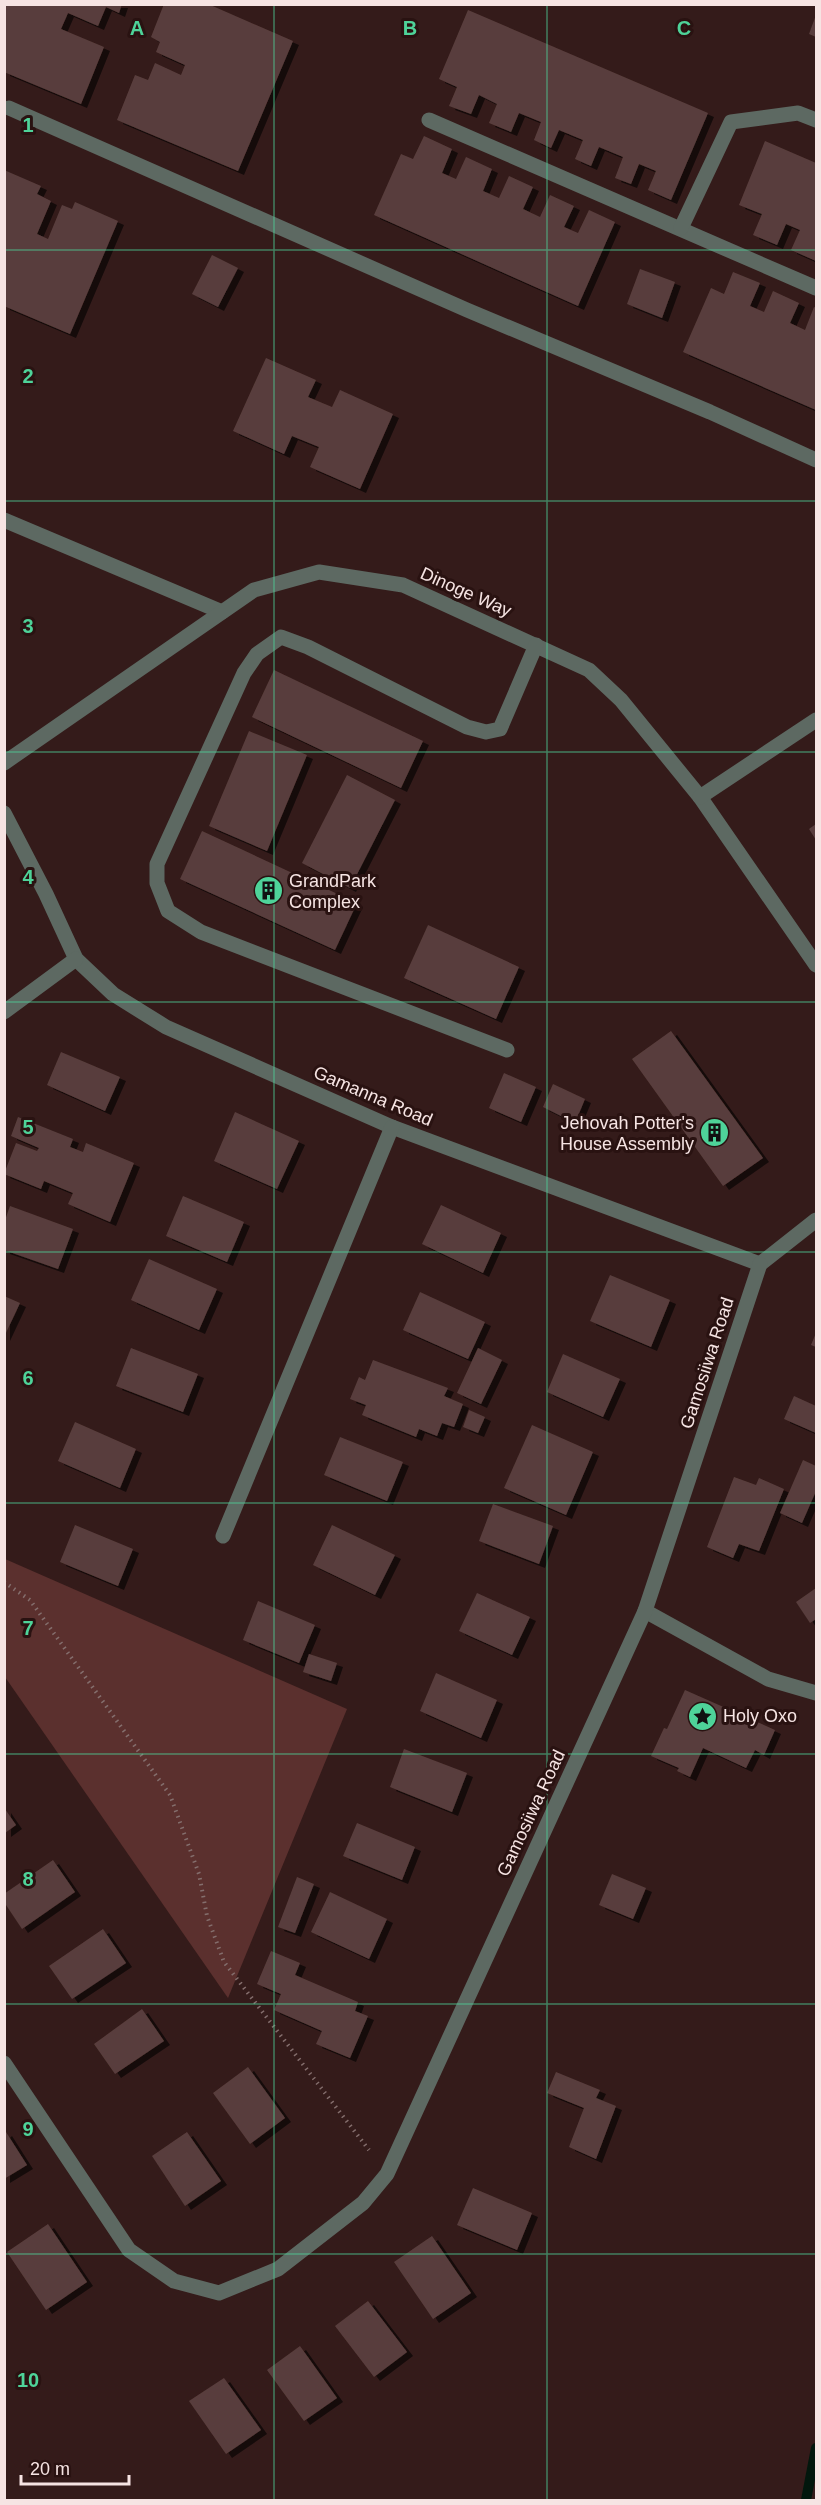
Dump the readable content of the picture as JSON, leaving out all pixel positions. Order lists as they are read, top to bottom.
{
  "streets": {
    "street": ["Dinoge Way", "Gamanna Road", "Gamosiiwa Road"]
  },
  "crossings": [
    ["Gamanna Road", "Gamosiiwa Road"]
  ],
  "places": {
    "building": ["GrandPark Complex", "Jehovah Potter's House Assembly"],
    "place": ["Holy Oxo"]
  },
  "scale_bar": "20 m",
  "grid": {
    "columns": ["A", "B", "C"],
    "rows": [
      "1",
      "2",
      "3",
      "4",
      "5",
      "6",
      "7",
      "8",
      "9",
      "10"
    ]
  }
}
